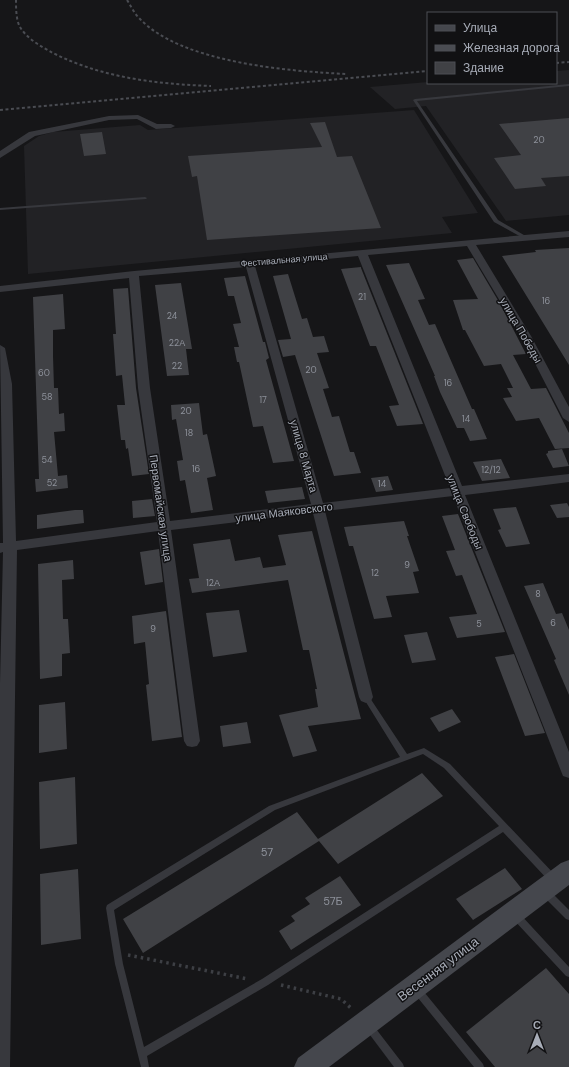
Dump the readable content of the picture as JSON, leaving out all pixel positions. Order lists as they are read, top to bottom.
{
  "streets": {
    "street": [
      "Фестивальная улица",
      "улица Победы",
      "улица 8 Марта",
      "Первомайская улица",
      "улица Маяковского",
      "улица Свободы",
      "Весенняя улица"
    ]
  },
  "crossings": [
    ["Фестивальная улица", "улица Победы"],
    ["Фестивальная улица", "улица 8 Марта"],
    ["Фестивальная улица", "Первомайская улица"],
    ["Фестивальная улица", "улица Свободы"],
    ["улица 8 Марта", "улица Маяковского"],
    ["Первомайская улица", "улица Маяковского"],
    ["улица Маяковского", "улица Свободы"]
  ],
  "house_numbers": [
    "20",
    "21",
    "16",
    "24",
    "22А",
    "22",
    "20",
    "60",
    "16",
    "58",
    "17",
    "20",
    "14",
    "18",
    "54",
    "16",
    "12/12",
    "52",
    "14",
    "9",
    "12",
    "12А",
    "8",
    "6",
    "5",
    "9",
    "57",
    "57Б"
  ],
  "legend": ["Улица", "Железная дорога", "Здание"],
  "north": "top"
}
